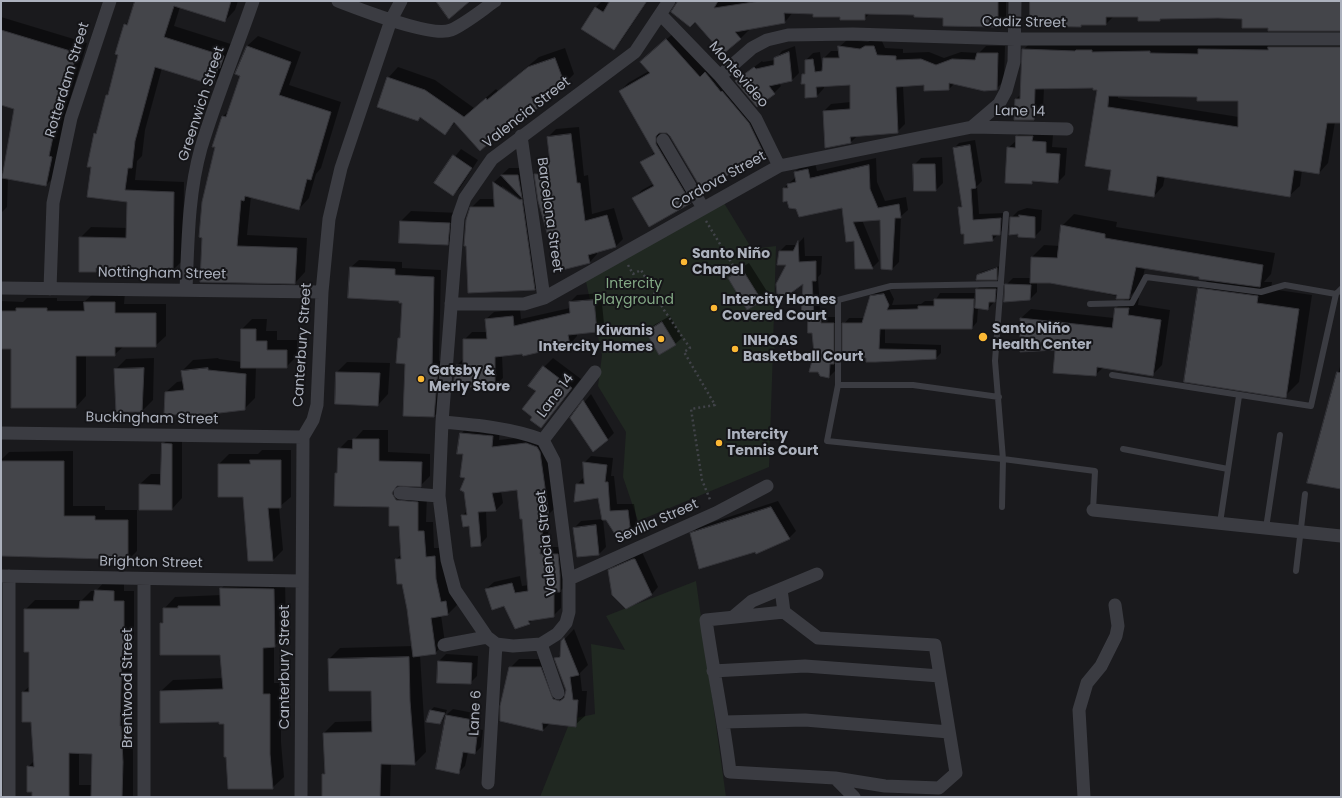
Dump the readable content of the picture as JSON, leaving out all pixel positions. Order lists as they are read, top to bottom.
{
  "streets": {
    "street": [
      "Cadiz Street",
      "Montevideo",
      "Rotterdam Street",
      "Greenwich Street",
      "Lane 14",
      "Valencia Street",
      "Cordova Street",
      "Barcelona Street",
      "Nottingham Street",
      "Canterbury Street",
      "Buckingham Street",
      "Sevilla Street",
      "Brighton Street",
      "Brentwood Street",
      "Lane 6"
    ]
  },
  "crossings": [
    ["Cadiz Street", "Montevideo"],
    ["Montevideo", "Valencia Street"],
    ["Montevideo", "Cordova Street"],
    ["Rotterdam Street", "Nottingham Street"],
    ["Greenwich Street", "Nottingham Street"],
    ["Lane 14", "Valencia Street"],
    ["Lane 14", "Cordova Street"],
    ["Valencia Street", "Cordova Street"],
    ["Valencia Street", "Barcelona Street"],
    ["Valencia Street", "Sevilla Street"],
    ["Valencia Street", "Lane 6"],
    ["Cordova Street", "Barcelona Street"],
    ["Nottingham Street", "Canterbury Street"],
    ["Canterbury Street", "Buckingham Street"],
    ["Canterbury Street", "Brighton Street"],
    ["Brighton Street", "Brentwood Street"]
  ],
  "parks": ["Intercity Playground"],
  "places": [
    "Santo Niño Chapel",
    "Intercity Homes Covered Court",
    "Santo Niño Health Center",
    "Kiwanis Intercity Homes",
    "INHOAS Basketball Court",
    "Gatsby & Merly Store",
    "Intercity Tennis Court"
  ]
}
